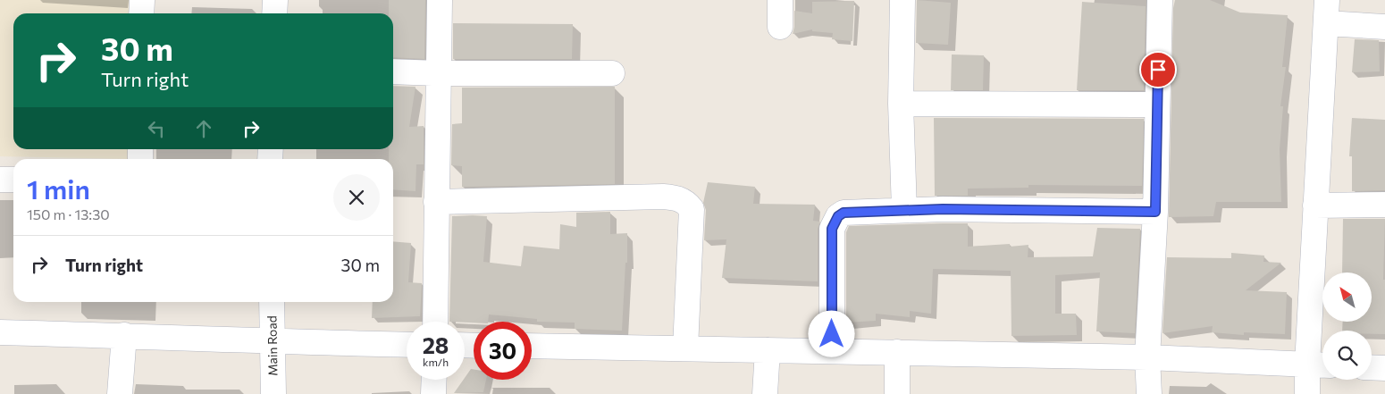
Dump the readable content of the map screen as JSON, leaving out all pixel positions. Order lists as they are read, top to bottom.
{
  "streets": {
    "street": ["Main Road"]
  },
  "north": "top left",
  "page": {
    "turn": ["30 m", "Turn right"],
    "heading": ["1 min", "150 m · 13:30"],
    "list": [
      {
        "name": "Turn right",
        "value": "30 m"
      }
    ],
    "speed": "28 km/h",
    "limit": "30"
  }
}
